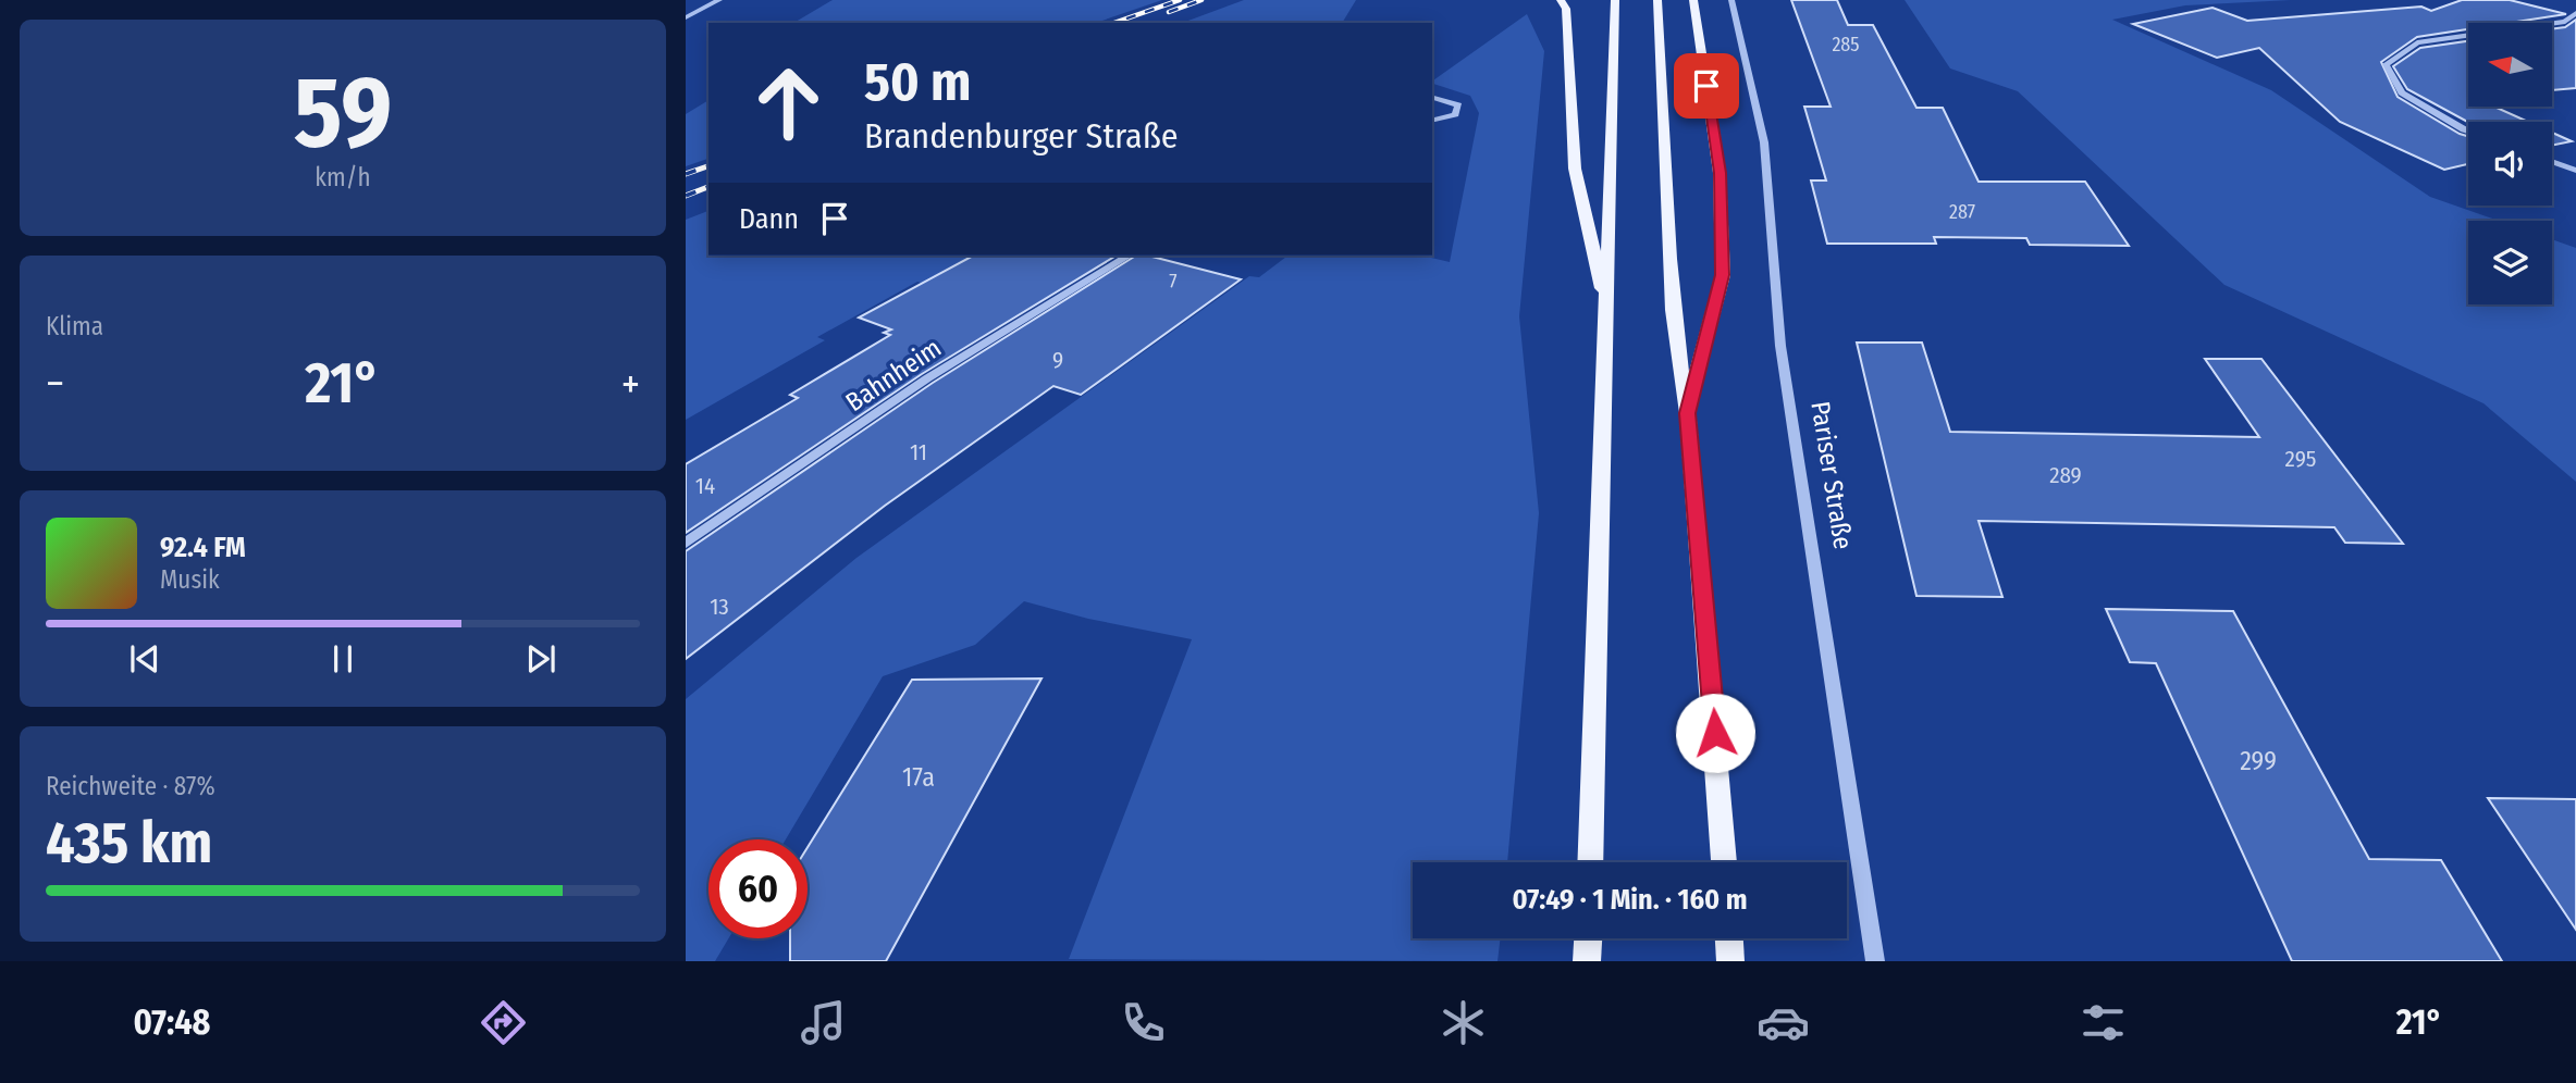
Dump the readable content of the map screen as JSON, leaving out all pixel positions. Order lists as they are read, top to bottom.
{
  "streets": {
    "street": ["Bahnheim", "Pariser Straße"]
  },
  "house_numbers": [
    "285",
    "287",
    "7",
    "9",
    "11",
    "295",
    "289",
    "14",
    "13",
    "299",
    "17a"
  ],
  "north": "left",
  "page": {
    "tile": [
      ["59", "km/h"],
      "Klima",
      ["Reichweite · 87%", "435 km"]
    ],
    "turn": ["50 m", "Brandenburger Straße"],
    "then": "Dann",
    "heat": ["−", "21°", "+"],
    "song": ["92.4 FM", "Musik"],
    "limit": "60",
    "trip": "07:49 · 1 Min. · 160 m",
    "tabs": ["07:48", "21°"]
  }
}
